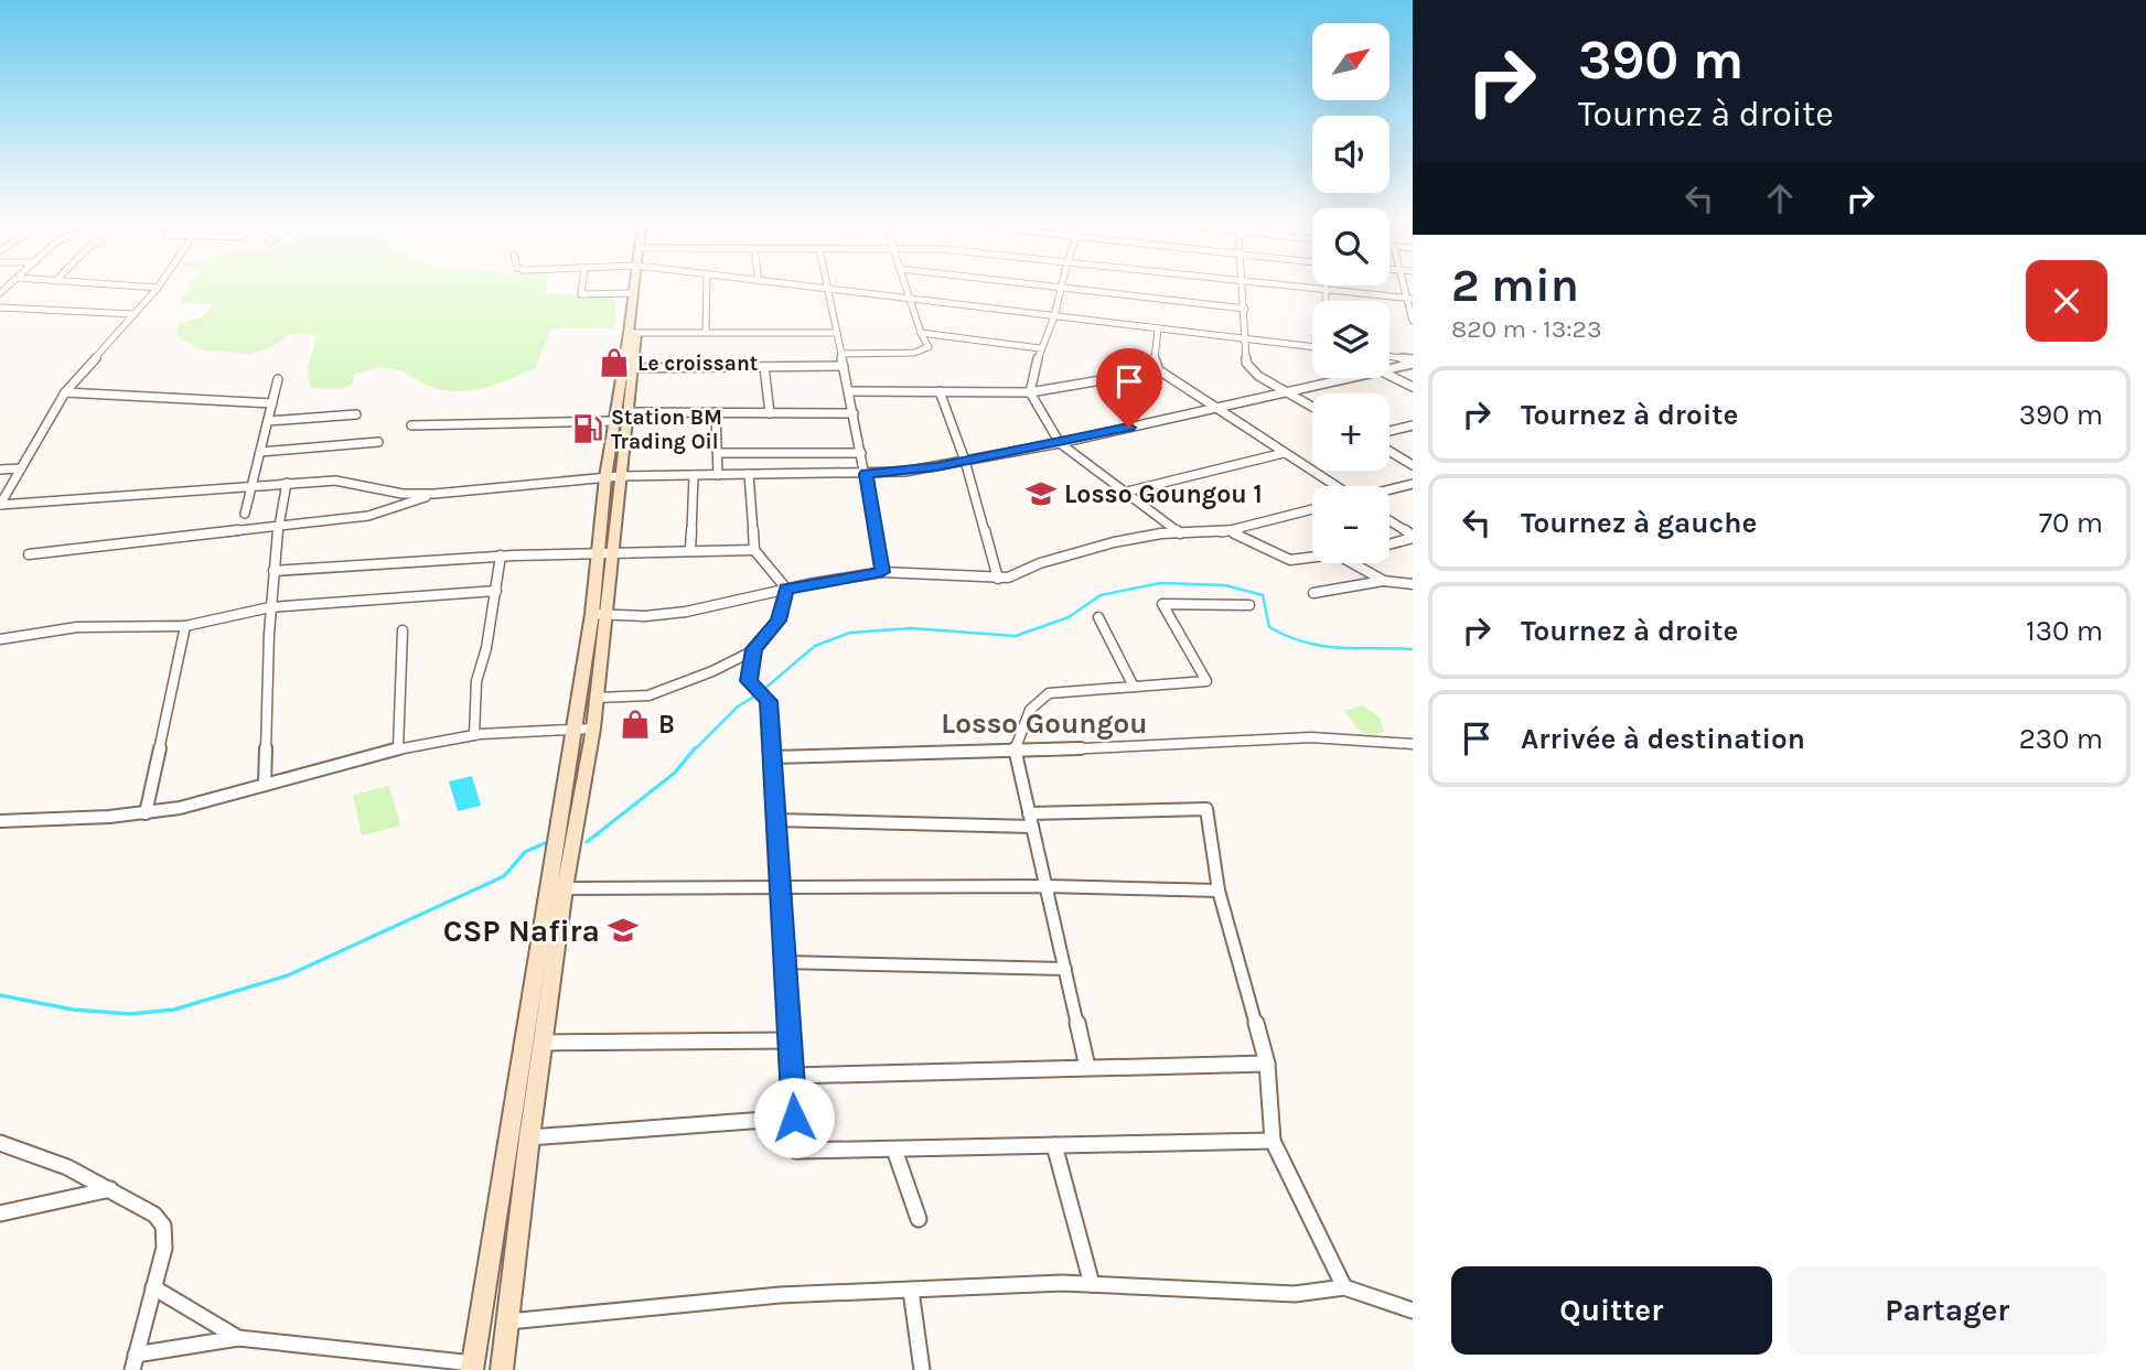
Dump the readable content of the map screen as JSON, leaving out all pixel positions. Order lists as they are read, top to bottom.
{
  "districts": ["Losso Goungou"],
  "places": {
    "shop": ["Le croissant", "B"],
    "fuel station": ["Station BM Trading Oil"],
    "school or university": ["Losso Goungou 1", "CSP Nafira"]
  },
  "north": "top right",
  "page": {
    "turn": ["390 m", "Tournez à droite"],
    "map_buttons": ["+", "−"],
    "heading": ["2 min", "820 m · 13:23"],
    "list": [
      {
        "name": "Tournez à droite",
        "value": "390 m"
      },
      {
        "name": "Tournez à gauche",
        "value": "70 m"
      },
      {
        "name": "Tournez à droite",
        "value": "130 m"
      },
      {
        "name": "Arrivée à destination",
        "value": "230 m"
      }
    ],
    "buttons": ["Quitter", "Partager"]
  }
}
